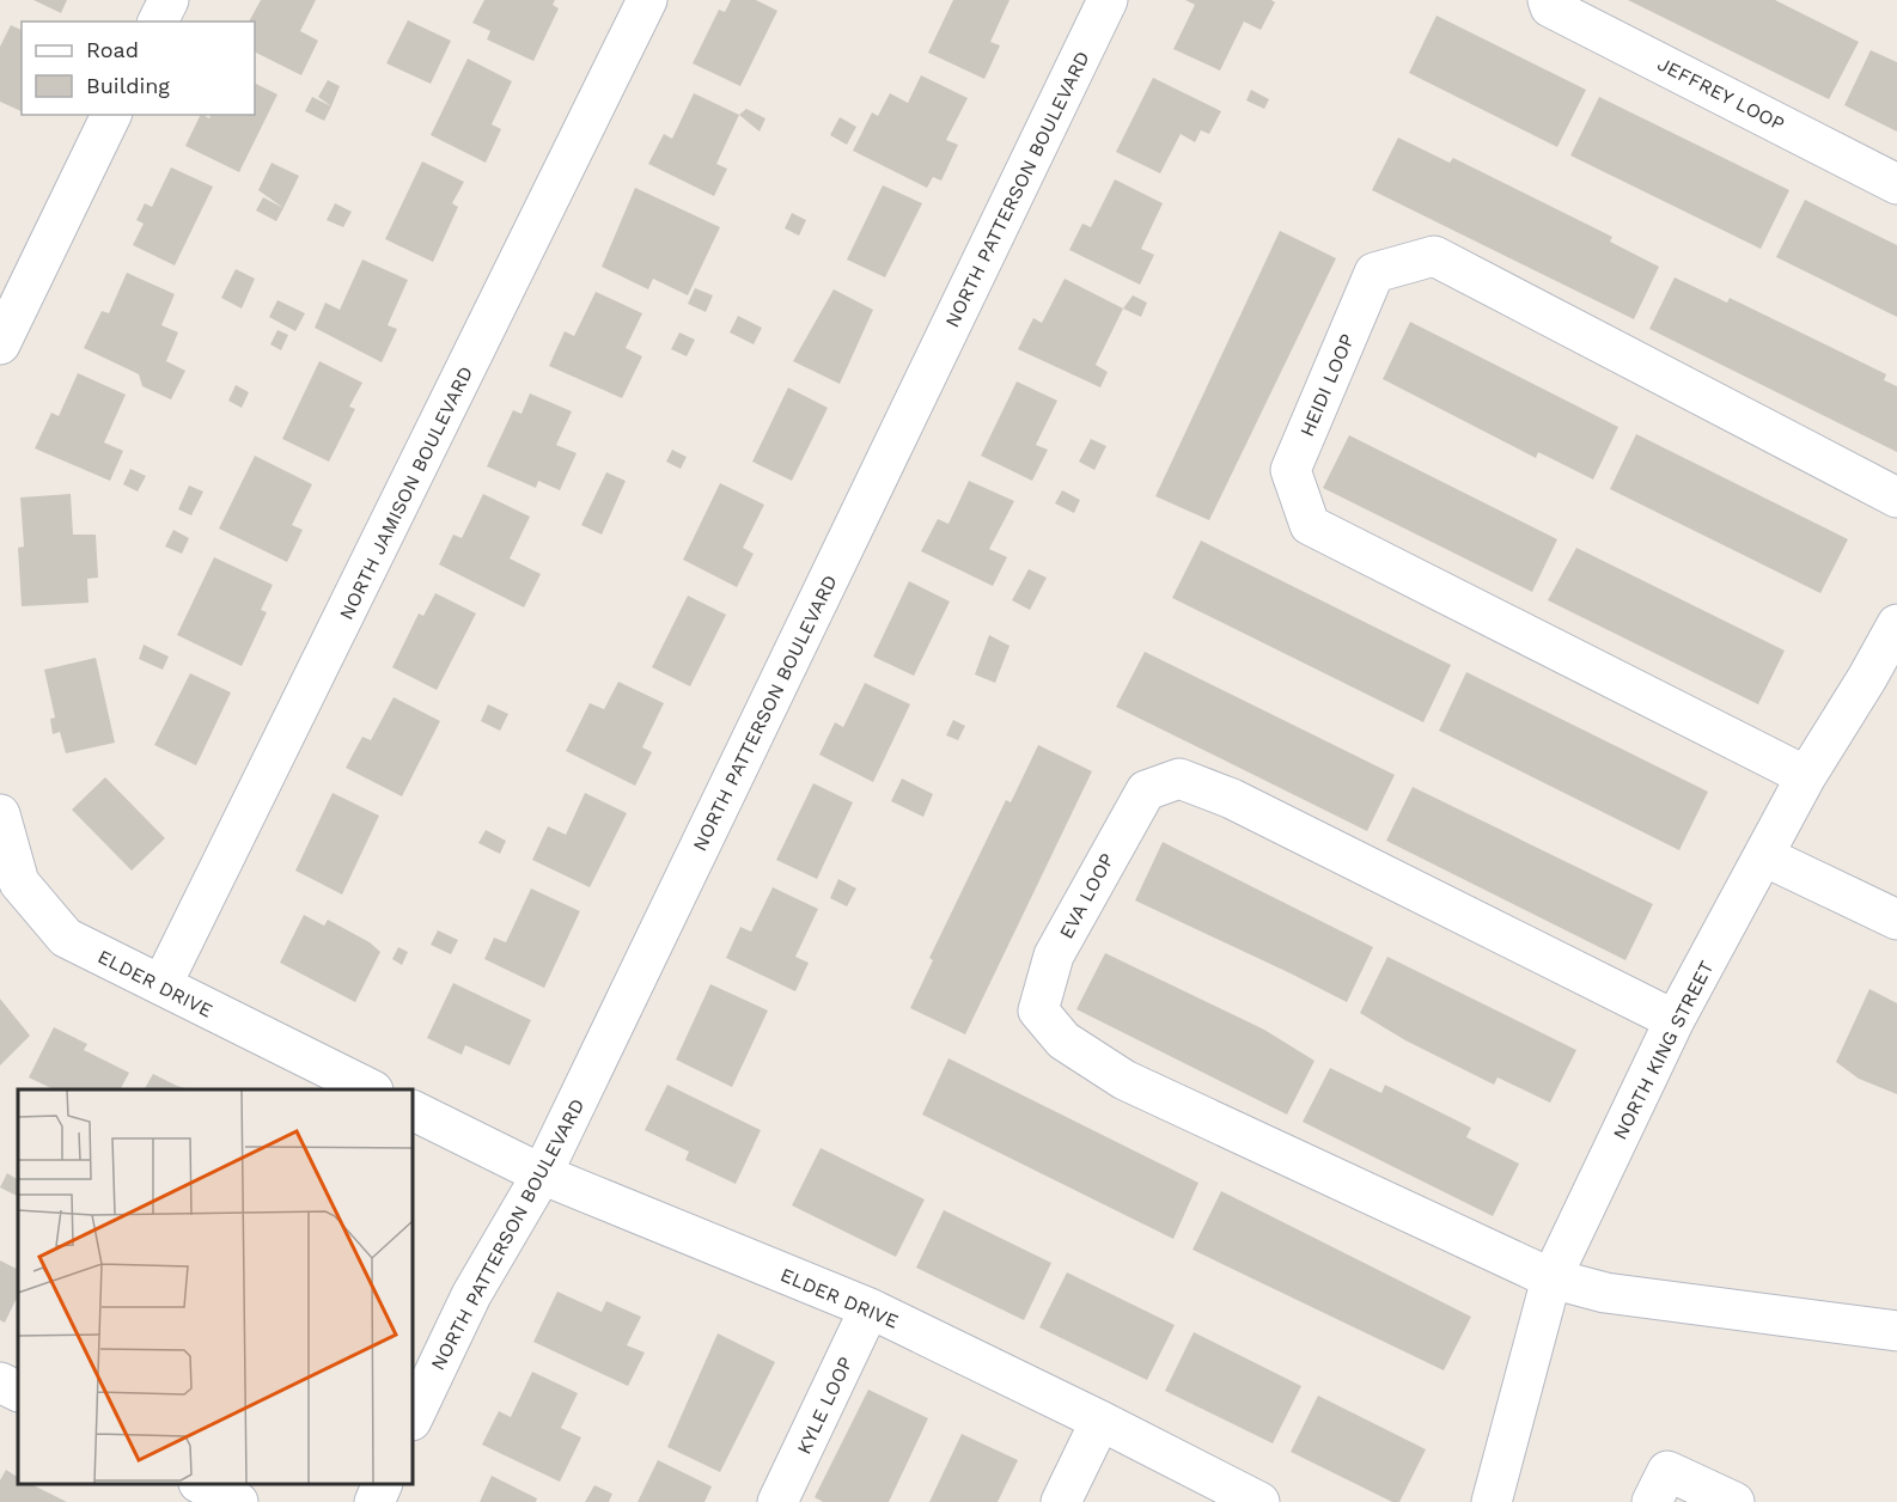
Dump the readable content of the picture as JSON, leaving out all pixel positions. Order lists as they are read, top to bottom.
{
  "streets": {
    "street": [
      "JEFFREY LOOP",
      "NORTH PATTERSON BOULEVARD",
      "HEIDI LOOP",
      "NORTH JAMISON BOULEVARD",
      "EVA LOOP",
      "ELDER DRIVE",
      "NORTH KING STREET",
      "KYLE LOOP"
    ]
  },
  "crossings": [
    ["NORTH PATTERSON BOULEVARD", "ELDER DRIVE"],
    ["HEIDI LOOP", "NORTH KING STREET"],
    ["NORTH JAMISON BOULEVARD", "ELDER DRIVE"],
    ["EVA LOOP", "NORTH KING STREET"],
    ["ELDER DRIVE", "KYLE LOOP"]
  ],
  "legend": ["Road", "Building"]
}
